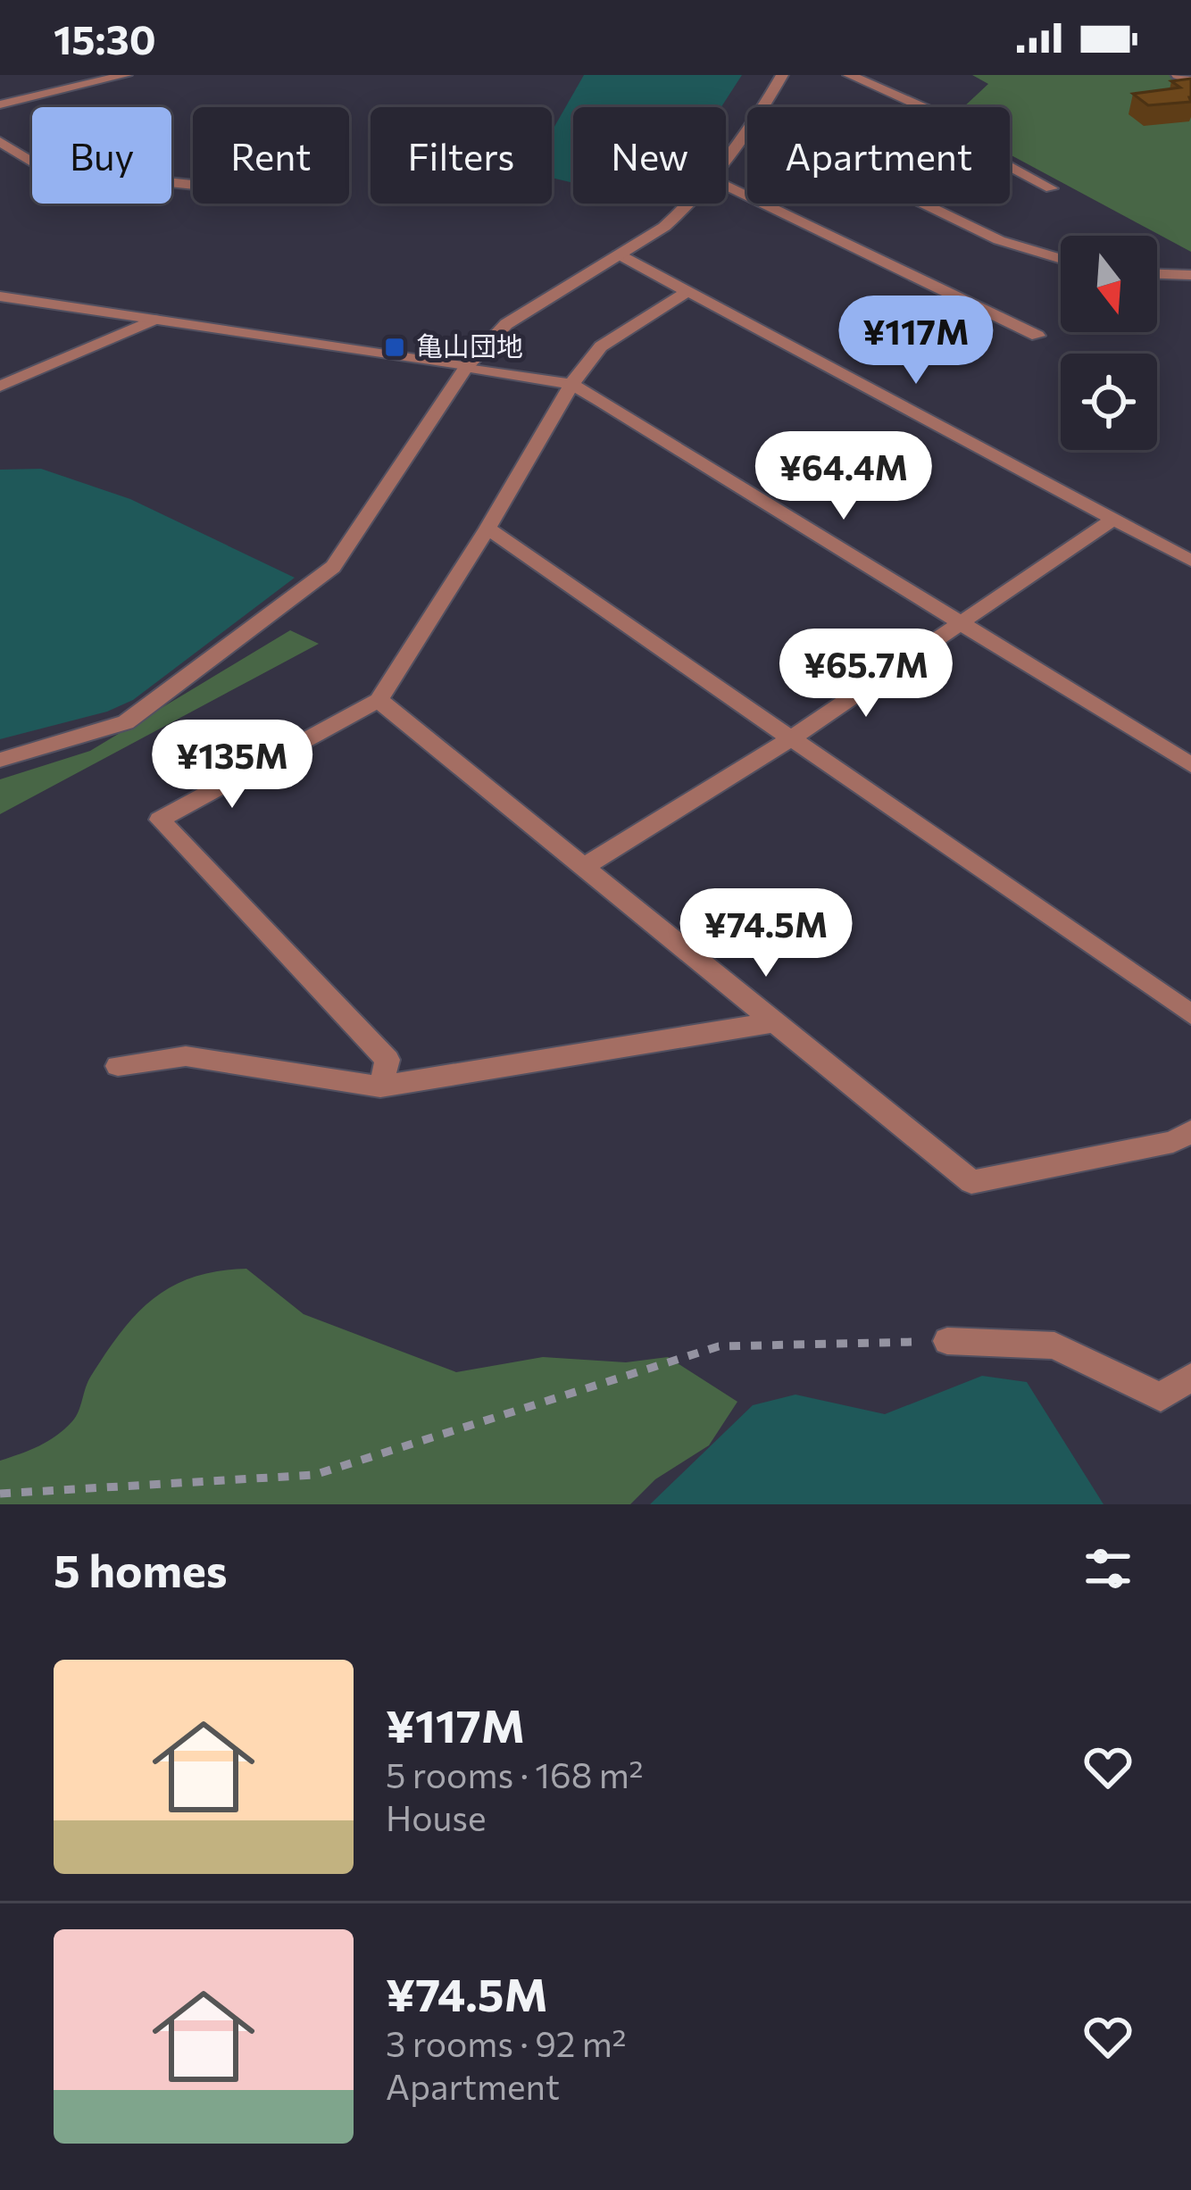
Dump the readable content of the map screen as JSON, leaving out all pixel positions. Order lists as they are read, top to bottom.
{
  "places": {
    "transit": ["亀山団地"]
  },
  "north": "bottom",
  "page": {
    "status": "15:30",
    "chip": [
      "Buy",
      "Rent",
      "Filters",
      "New",
      "Apartment"
    ],
    "price": [
      "¥117M",
      "¥64.4M",
      "¥65.7M",
      "¥135M",
      "¥74.5M"
    ],
    "heading": "5 homes",
    "list": [
      {
        "name": "¥117M",
        "note": "5 rooms · 168 m² · House"
      },
      {
        "name": "¥74.5M",
        "note": "3 rooms · 92 m² · Apartment"
      }
    ]
  }
}
